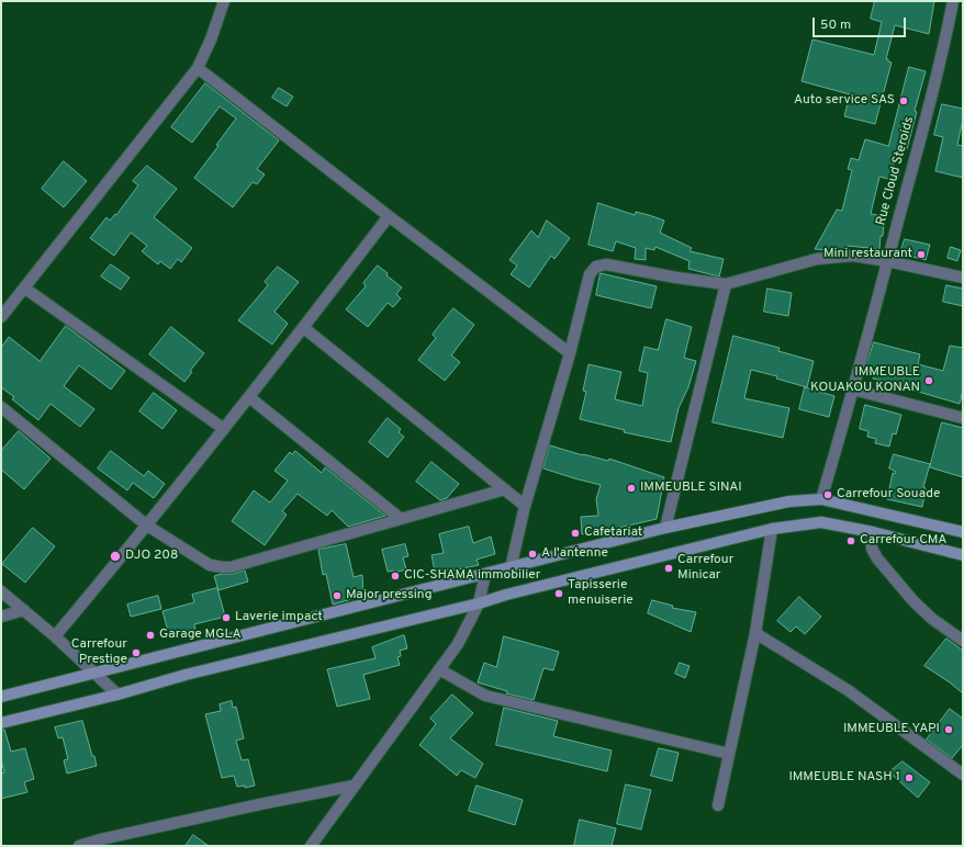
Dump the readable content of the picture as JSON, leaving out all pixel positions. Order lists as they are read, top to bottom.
{
  "streets": {
    "street": ["Rue Cloud Steroids"]
  },
  "places": [
    "Auto service SAS",
    "Mini restaurant",
    "IMMEUBLE KOUAKOU KONAN",
    "IMMEUBLE SINAI",
    "Carrefour Souade",
    "Cafetariat",
    "Carrefour CMA",
    "A l'antenne",
    "DJO 208",
    "Carrefour Minicar",
    "CIC-SHAMA immobilier",
    "Tapisserie menuiserie",
    "Major pressing",
    "Laverie impact",
    "Garage MGLA",
    "Carrefour Prestige",
    "IMMEUBLE YAPI",
    "IMMEUBLE NASH 1"
  ],
  "scale_bar": "50 m"
}
